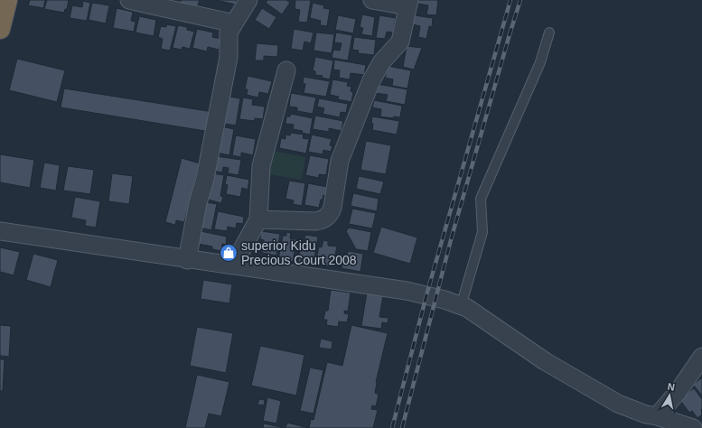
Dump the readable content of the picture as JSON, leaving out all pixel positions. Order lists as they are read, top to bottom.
{
  "places": {
    "shop": ["superior Kidu Precious Court 2008"]
  },
  "north": "top"
}
